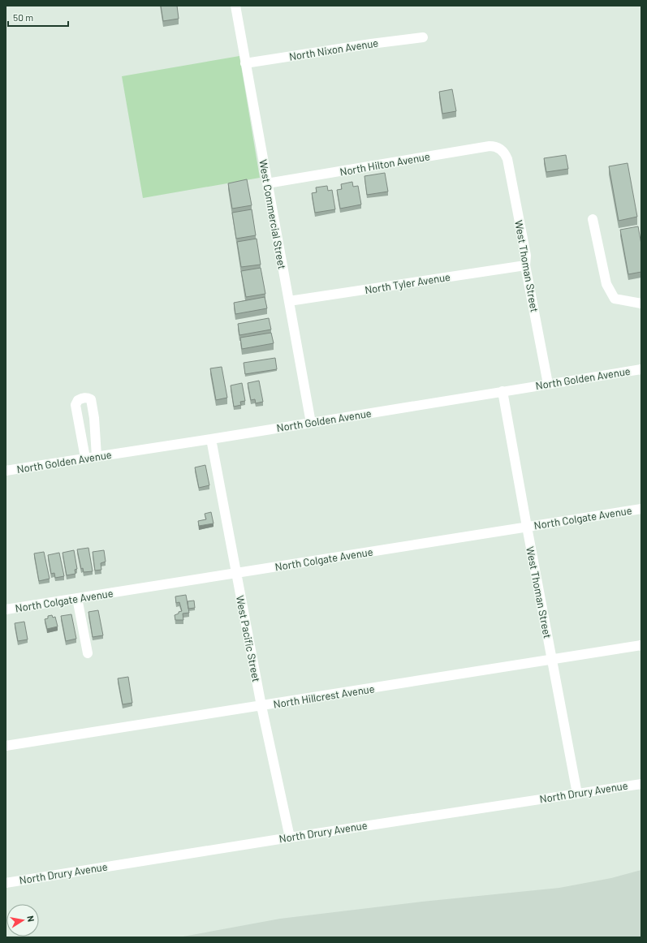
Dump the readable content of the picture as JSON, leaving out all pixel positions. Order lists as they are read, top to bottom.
{
  "streets": {
    "street": [
      "North Nixon Avenue",
      "North Hilton Avenue",
      "West Commercial Street",
      "West Thoman Street",
      "North Tyler Avenue",
      "North Golden Avenue",
      "North Colgate Avenue",
      "West Pacific Street",
      "North Hillcrest Avenue",
      "North Drury Avenue"
    ]
  },
  "crossings": [
    ["North Nixon Avenue", "West Commercial Street"],
    ["North Hilton Avenue", "West Commercial Street"],
    ["North Hilton Avenue", "West Thoman Street"],
    ["West Commercial Street", "North Tyler Avenue"],
    ["West Commercial Street", "North Golden Avenue"],
    ["West Thoman Street", "North Tyler Avenue"],
    ["West Thoman Street", "North Golden Avenue"],
    ["West Thoman Street", "North Colgate Avenue"],
    ["West Thoman Street", "North Hillcrest Avenue"],
    ["West Thoman Street", "North Drury Avenue"],
    ["North Golden Avenue", "West Pacific Street"],
    ["North Colgate Avenue", "West Pacific Street"],
    ["West Pacific Street", "North Hillcrest Avenue"],
    ["West Pacific Street", "North Drury Avenue"]
  ],
  "scale_bar": "50 m",
  "north": "right"
}
